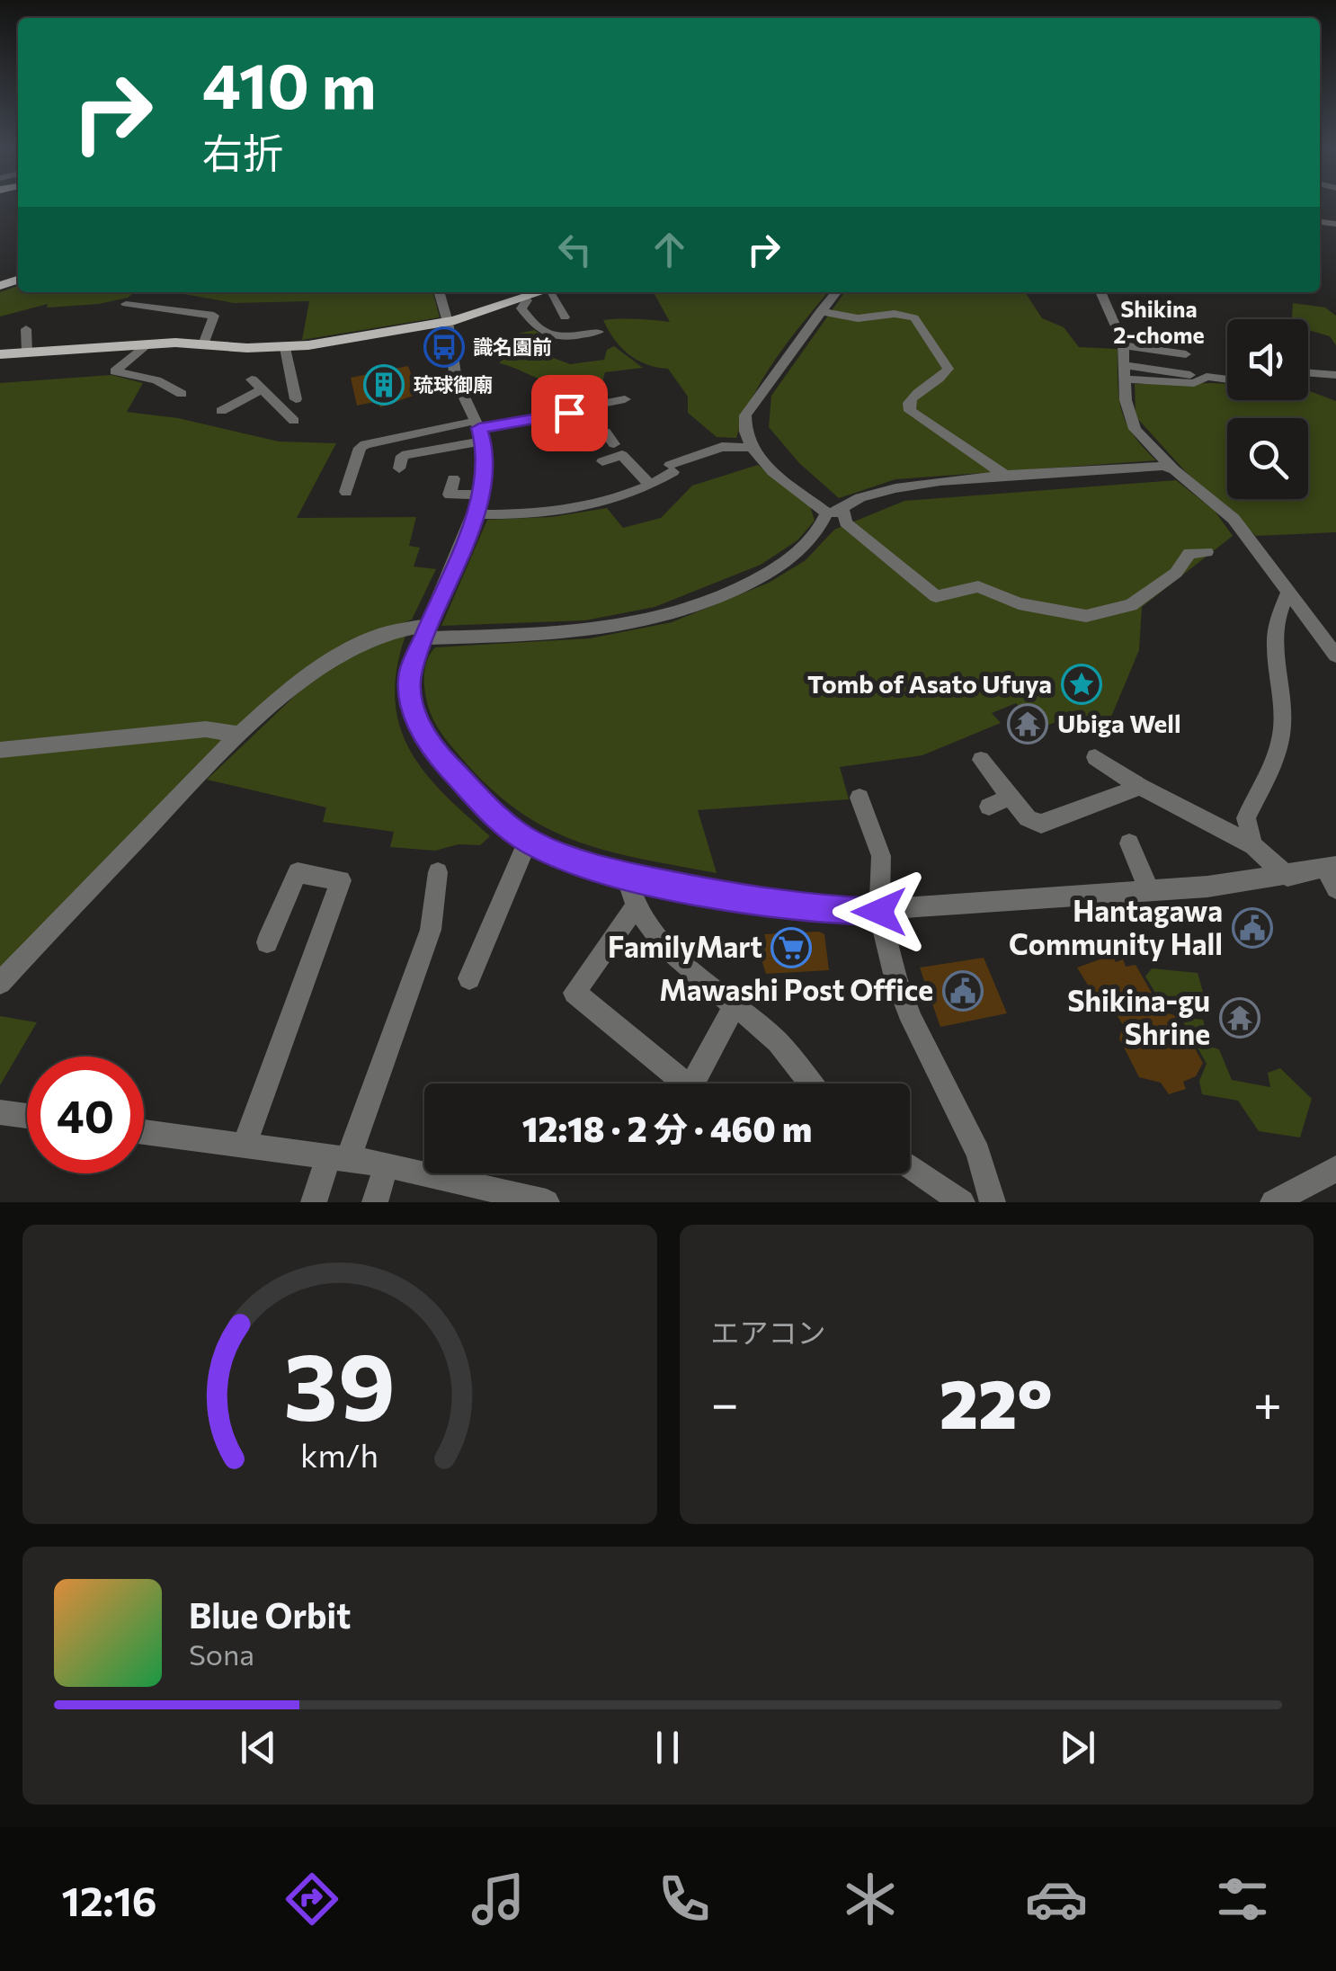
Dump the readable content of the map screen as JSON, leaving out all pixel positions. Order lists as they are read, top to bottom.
{
  "districts": ["Shikina 2-chome"],
  "places": {
    "bus stop": ["識名園前"],
    "building": ["琉球御廟"],
    "place": ["Tomb of Asato Ufuya"],
    "temple": ["Ubiga Well", "Shikina-gu Shrine"],
    "public building": ["Hantagawa Community Hall", "Mawashi Post Office"],
    "supermarket": ["FamilyMart"]
  },
  "page": {
    "turn": ["410 m", "右折"],
    "limit": "40",
    "trip": "12:18 · 2 分 · 460 m",
    "tile": "エアコン",
    "heat": ["−", "22°", "+"],
    "song": ["Blue Orbit", "Sona"],
    "tabs": "12:16",
    "gauge": ["39", "km/h"]
  }
}
